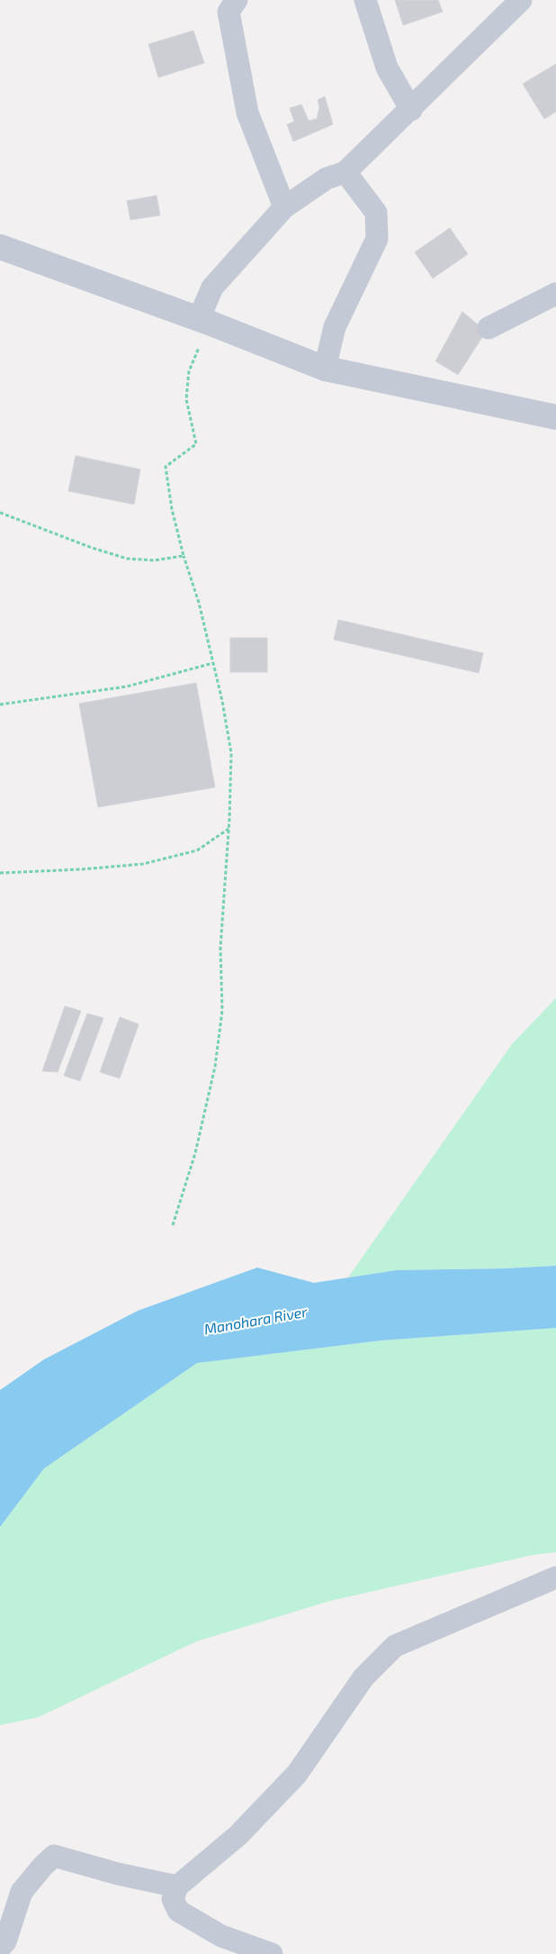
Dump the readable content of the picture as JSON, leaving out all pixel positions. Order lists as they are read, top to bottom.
{
  "water": ["Manohara River"]
}
